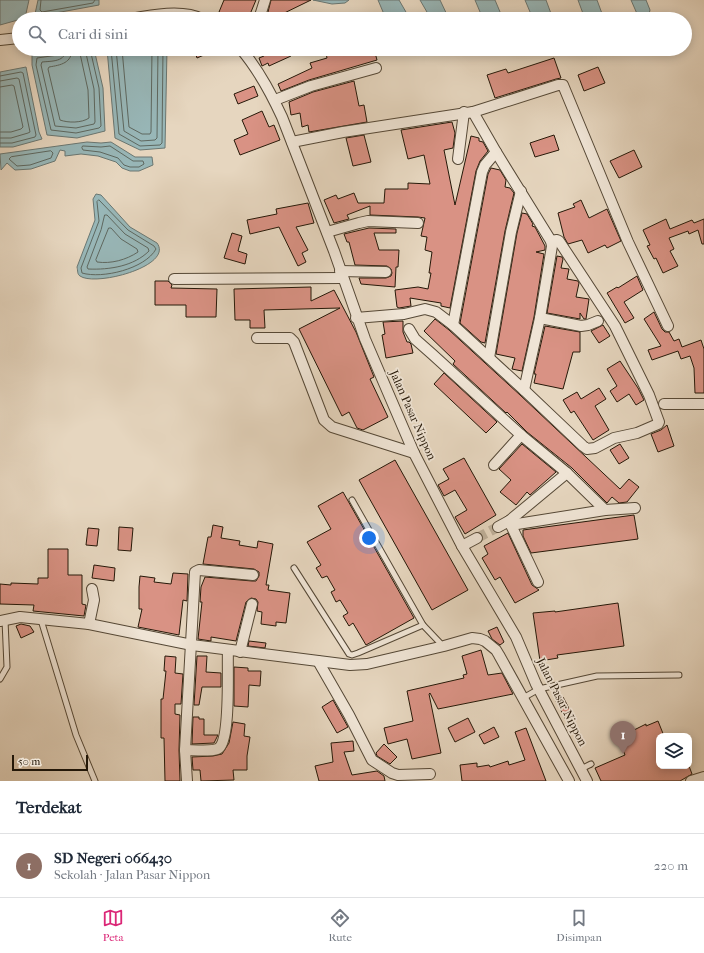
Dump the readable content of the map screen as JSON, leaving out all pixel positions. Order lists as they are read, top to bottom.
{
  "streets": {
    "street": ["Jalan Pasar Nippon"]
  },
  "scale_bar": "50 m",
  "page": {
    "search": "Cari di sini",
    "pins": "1",
    "scale": "50 m",
    "heading": "Terdekat",
    "list": [
      {
        "mark": "1",
        "name": "SD Negeri 066430",
        "note": "Sekolah · Jalan Pasar Nippon",
        "value": "220 m"
      }
    ],
    "nav": ["Peta", "Rute", "Disimpan"]
  }
}
